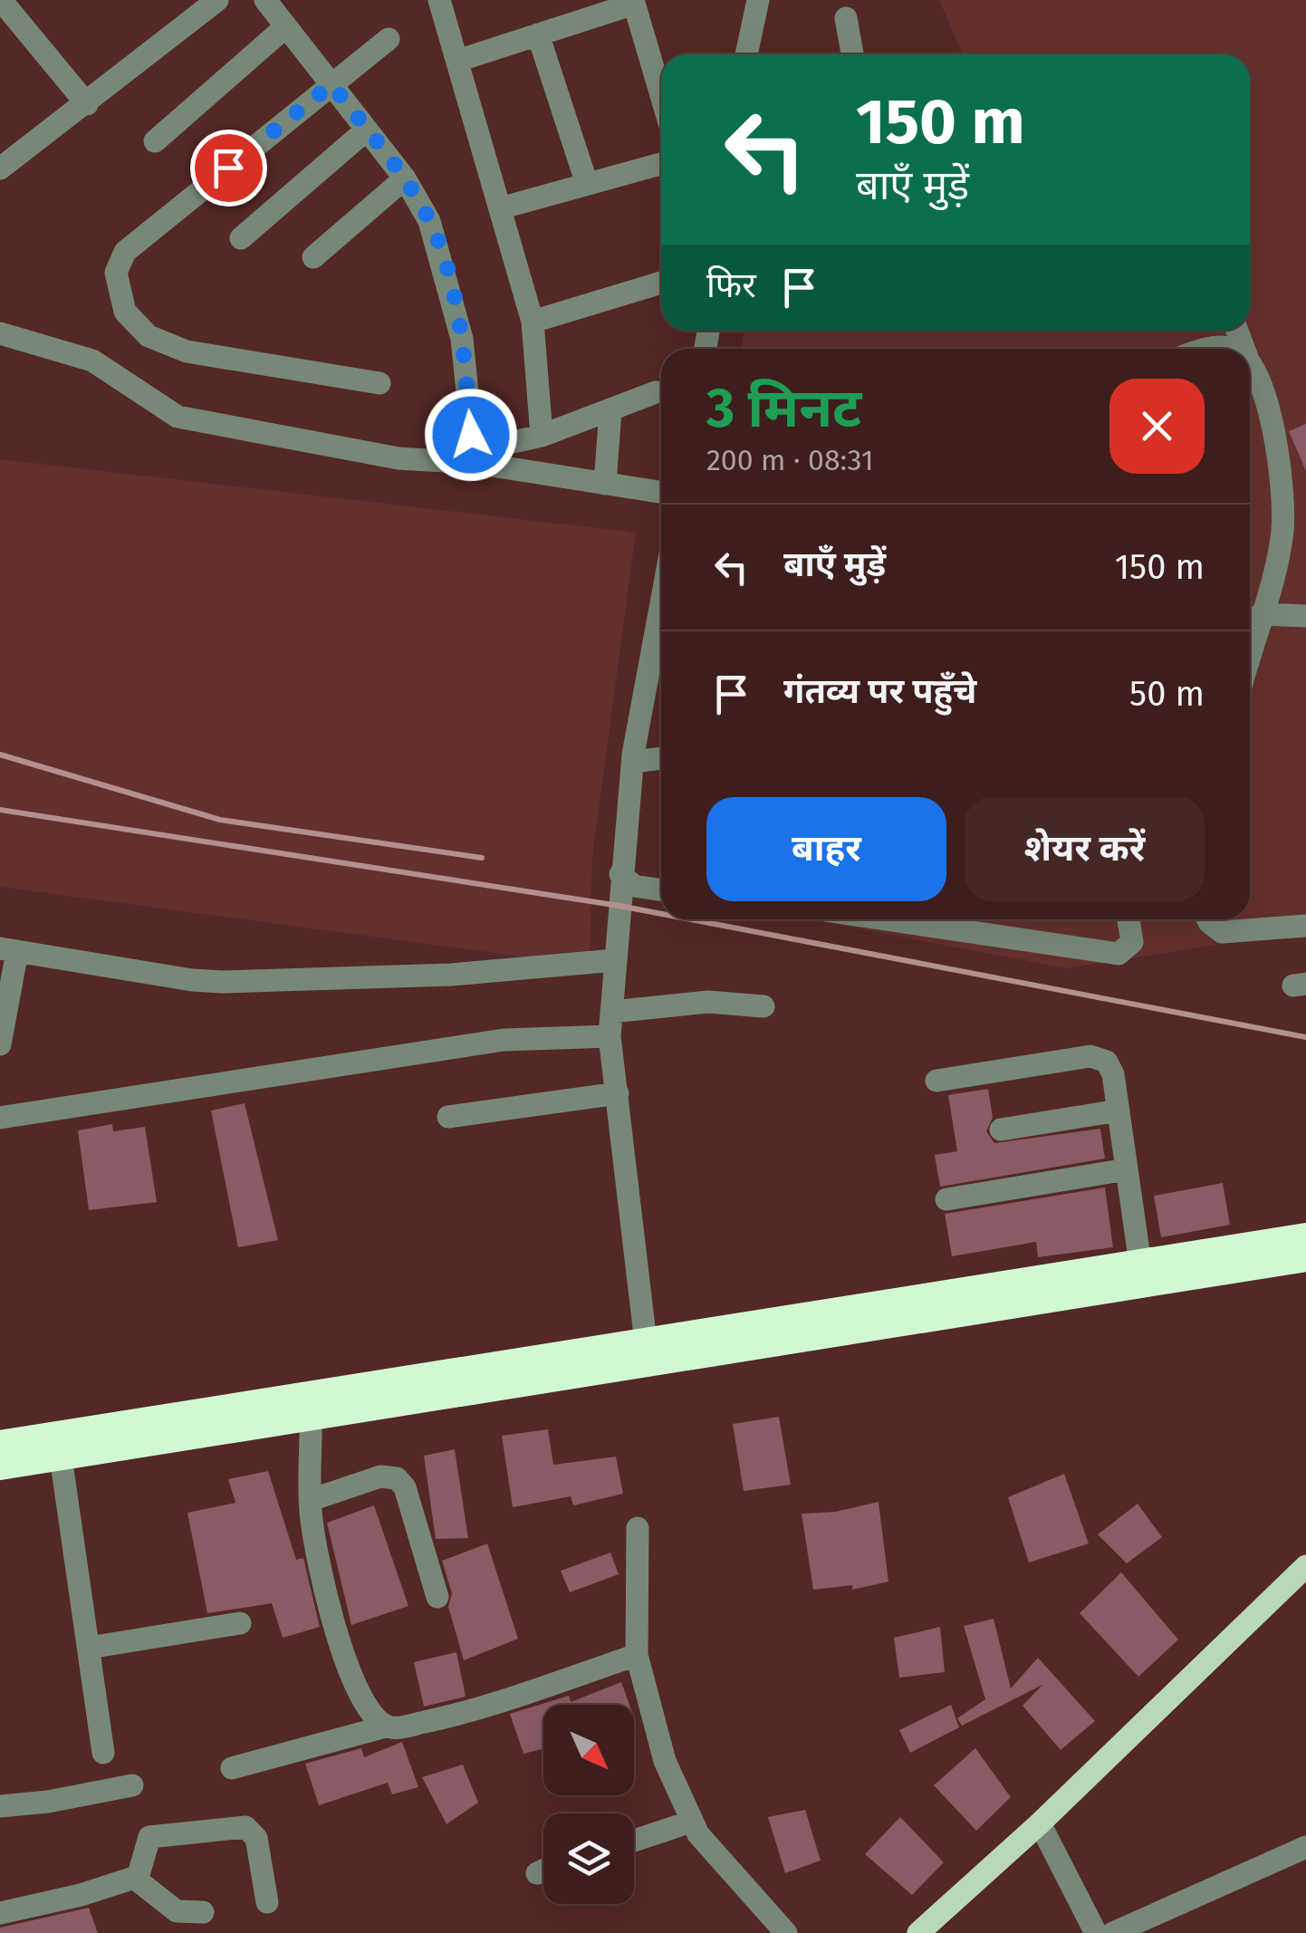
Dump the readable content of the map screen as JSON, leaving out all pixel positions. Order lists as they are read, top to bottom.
{
  "north": "bottom right",
  "page": {
    "turn": ["150 m", "बाएँ मुड़ें"],
    "then": "फिर",
    "heading": ["3 मिनट", "200 m · 08:31"],
    "list": [
      {
        "name": "बाएँ मुड़ें",
        "value": "150 m"
      },
      {
        "name": "गंतव्य पर पहुँचे",
        "value": "50 m"
      }
    ],
    "buttons": ["बाहर", "शेयर करें"]
  }
}
